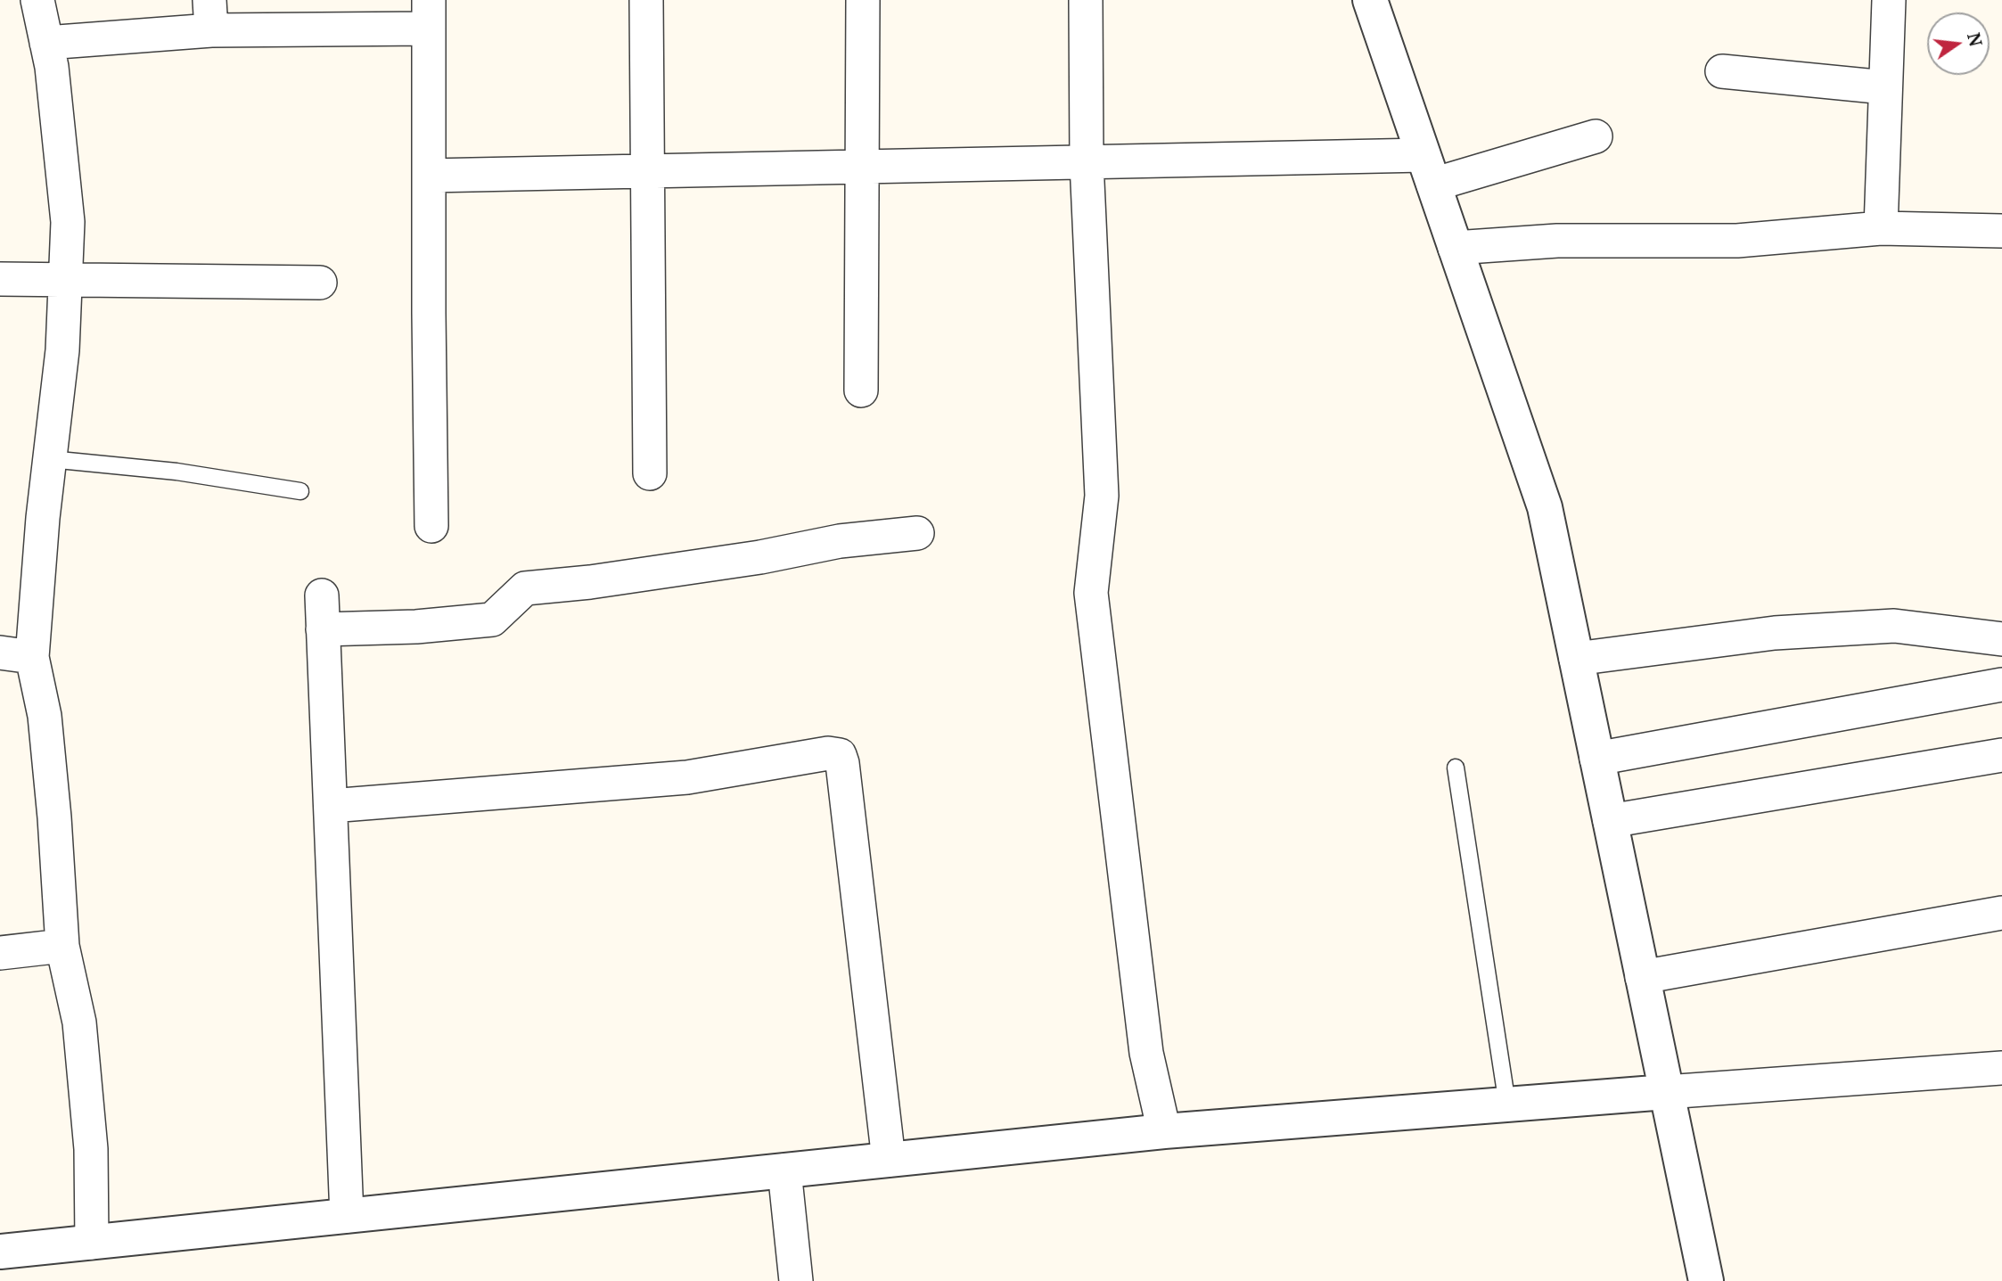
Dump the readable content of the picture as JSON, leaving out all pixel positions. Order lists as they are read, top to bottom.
{
  "north": "right"
}
